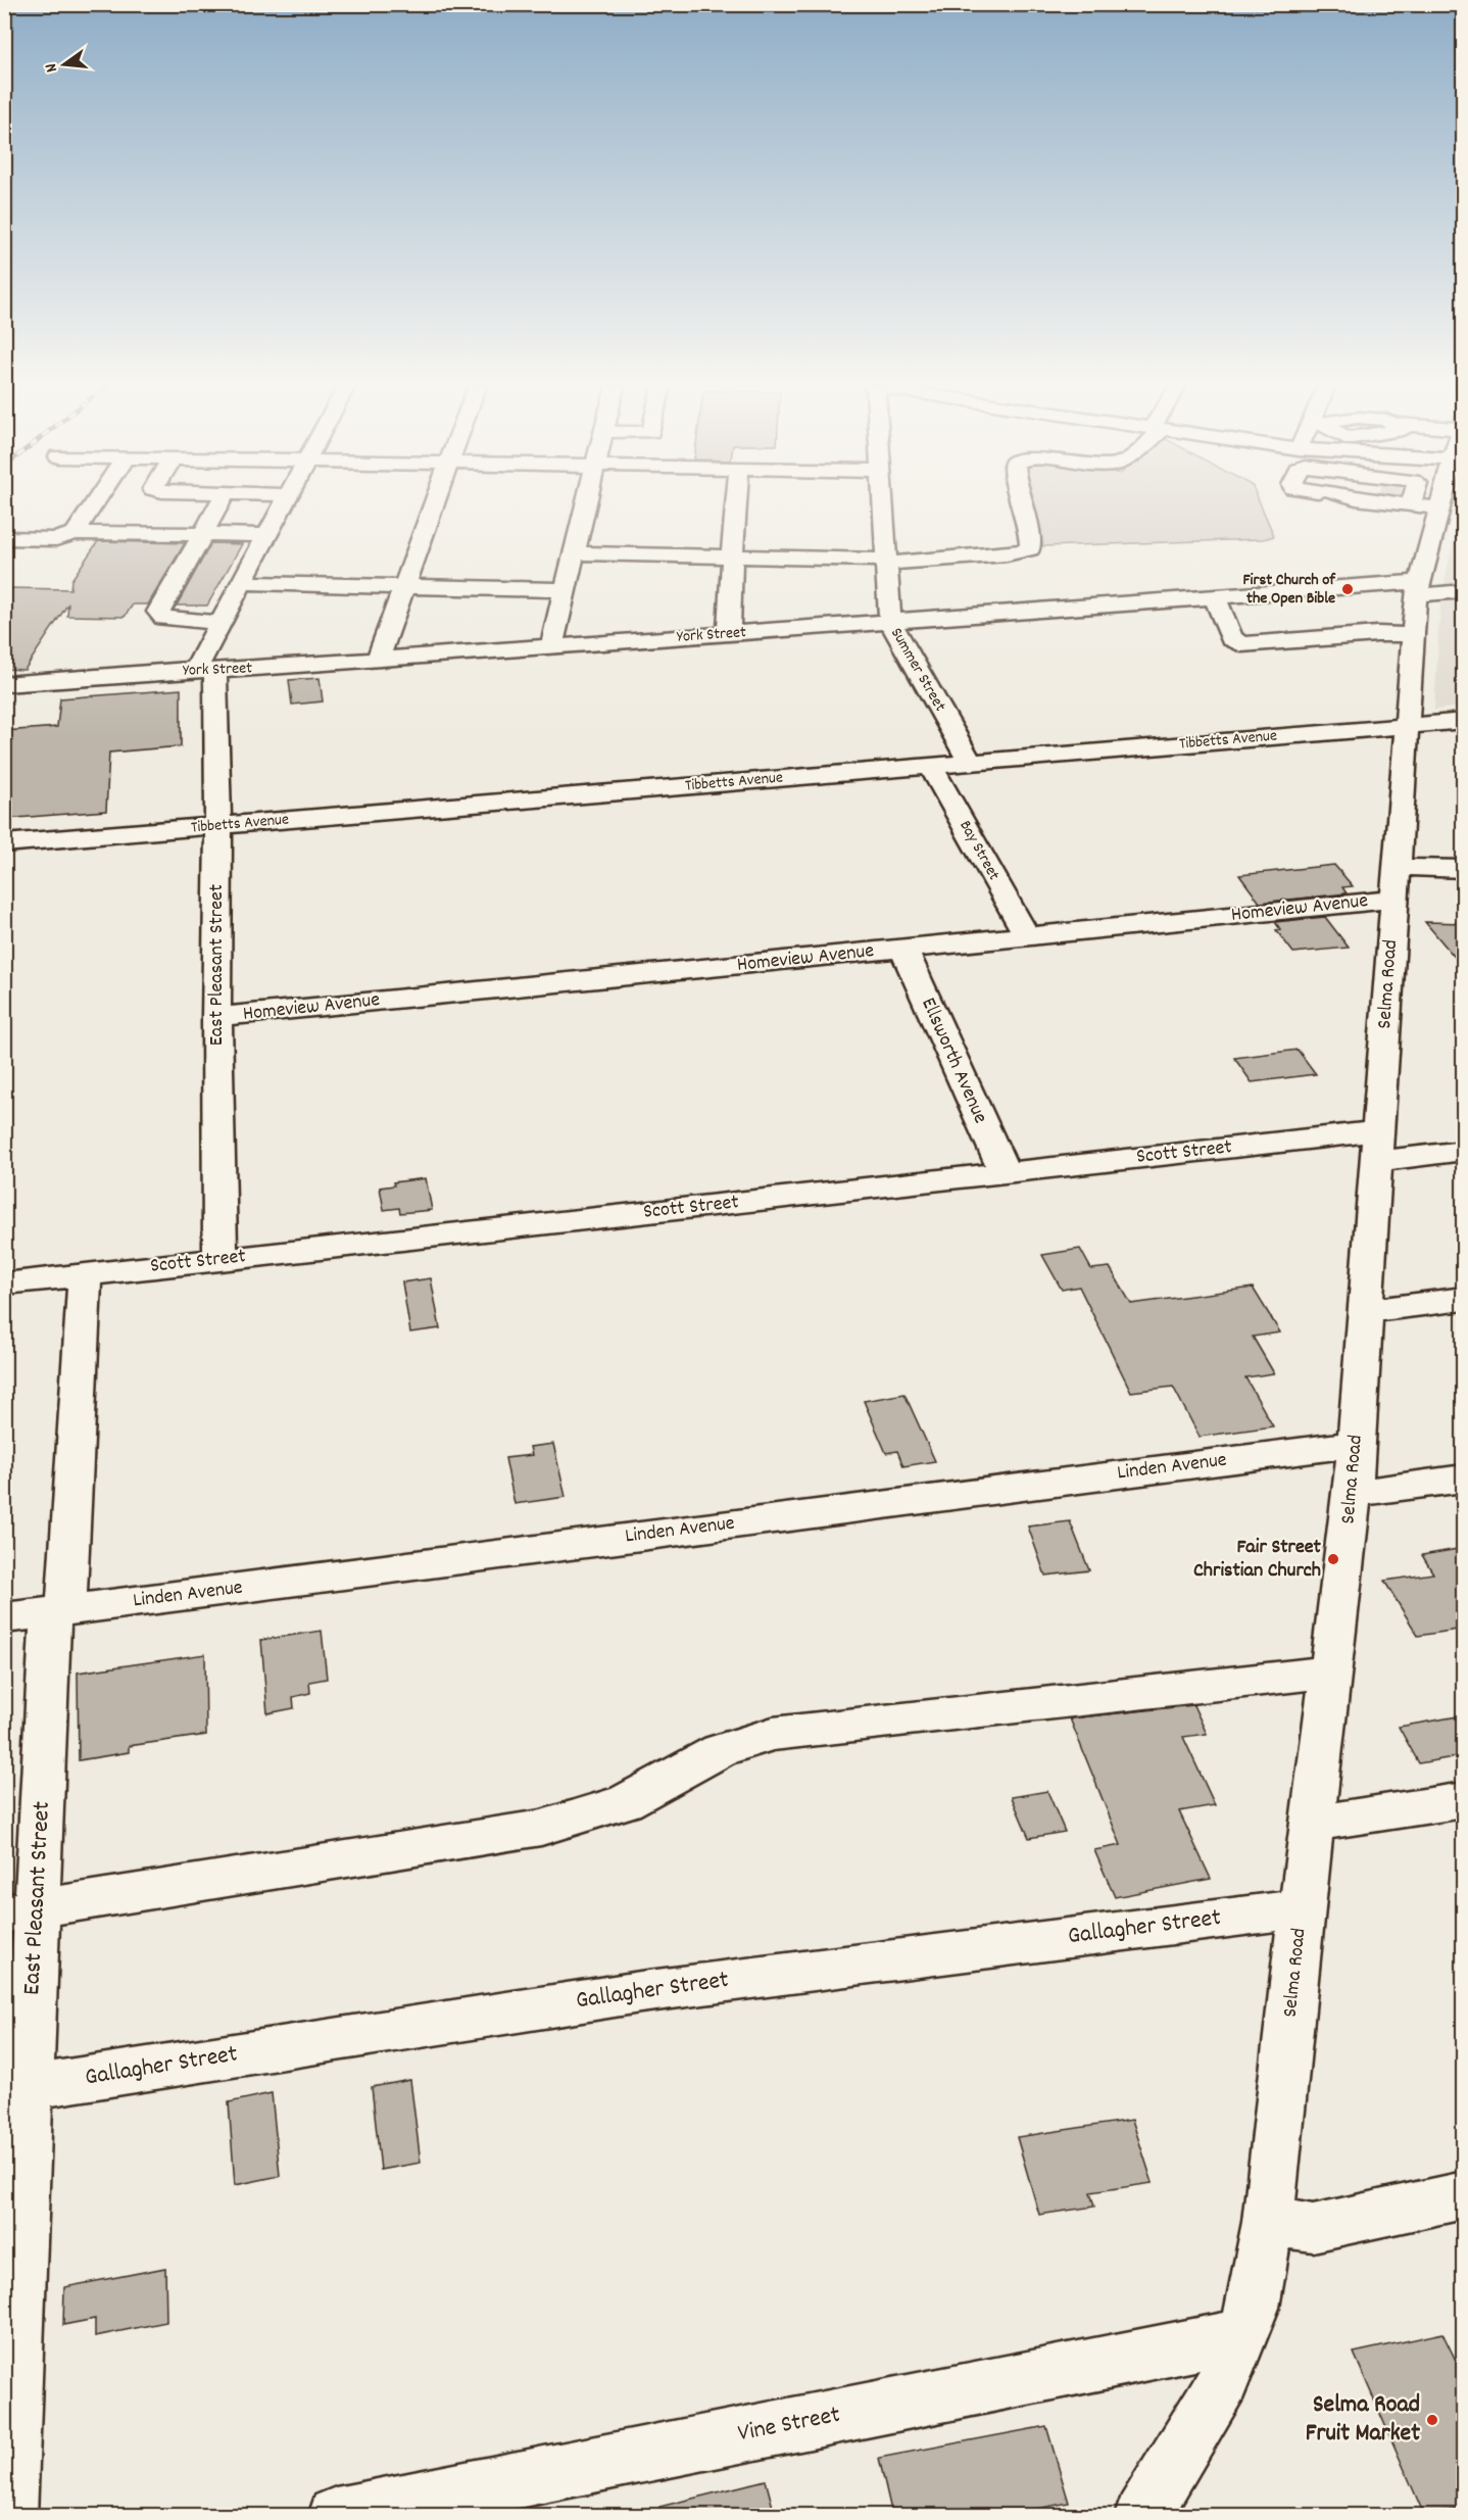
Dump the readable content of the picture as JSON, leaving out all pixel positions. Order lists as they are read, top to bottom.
{
  "streets": {
    "street": [
      "York Street",
      "Summer Street",
      "Tibbetts Avenue",
      "Bay Street",
      "Homeview Avenue",
      "East Pleasant Street",
      "Selma Road",
      "Ellsworth Avenue",
      "Scott Street",
      "Linden Avenue",
      "Gallagher Street",
      "Vine Street"
    ]
  },
  "crossings": [
    ["York Street", "Summer Street"],
    ["York Street", "East Pleasant Street"],
    ["York Street", "Selma Road"],
    ["Summer Street", "Tibbetts Avenue"],
    ["Tibbetts Avenue", "Bay Street"],
    ["Tibbetts Avenue", "East Pleasant Street"],
    ["Tibbetts Avenue", "Selma Road"],
    ["Bay Street", "Homeview Avenue"],
    ["Homeview Avenue", "East Pleasant Street"],
    ["Homeview Avenue", "Selma Road"],
    ["Homeview Avenue", "Ellsworth Avenue"],
    ["East Pleasant Street", "Scott Street"],
    ["East Pleasant Street", "Linden Avenue"],
    ["East Pleasant Street", "Gallagher Street"],
    ["Selma Road", "Scott Street"],
    ["Selma Road", "Linden Avenue"],
    ["Selma Road", "Gallagher Street"],
    ["Selma Road", "Vine Street"],
    ["Ellsworth Avenue", "Scott Street"]
  ],
  "places": ["First Church of the Open Bible", "Fair Street Christian Church", "Selma Road Fruit Market"],
  "north": "left"
}
